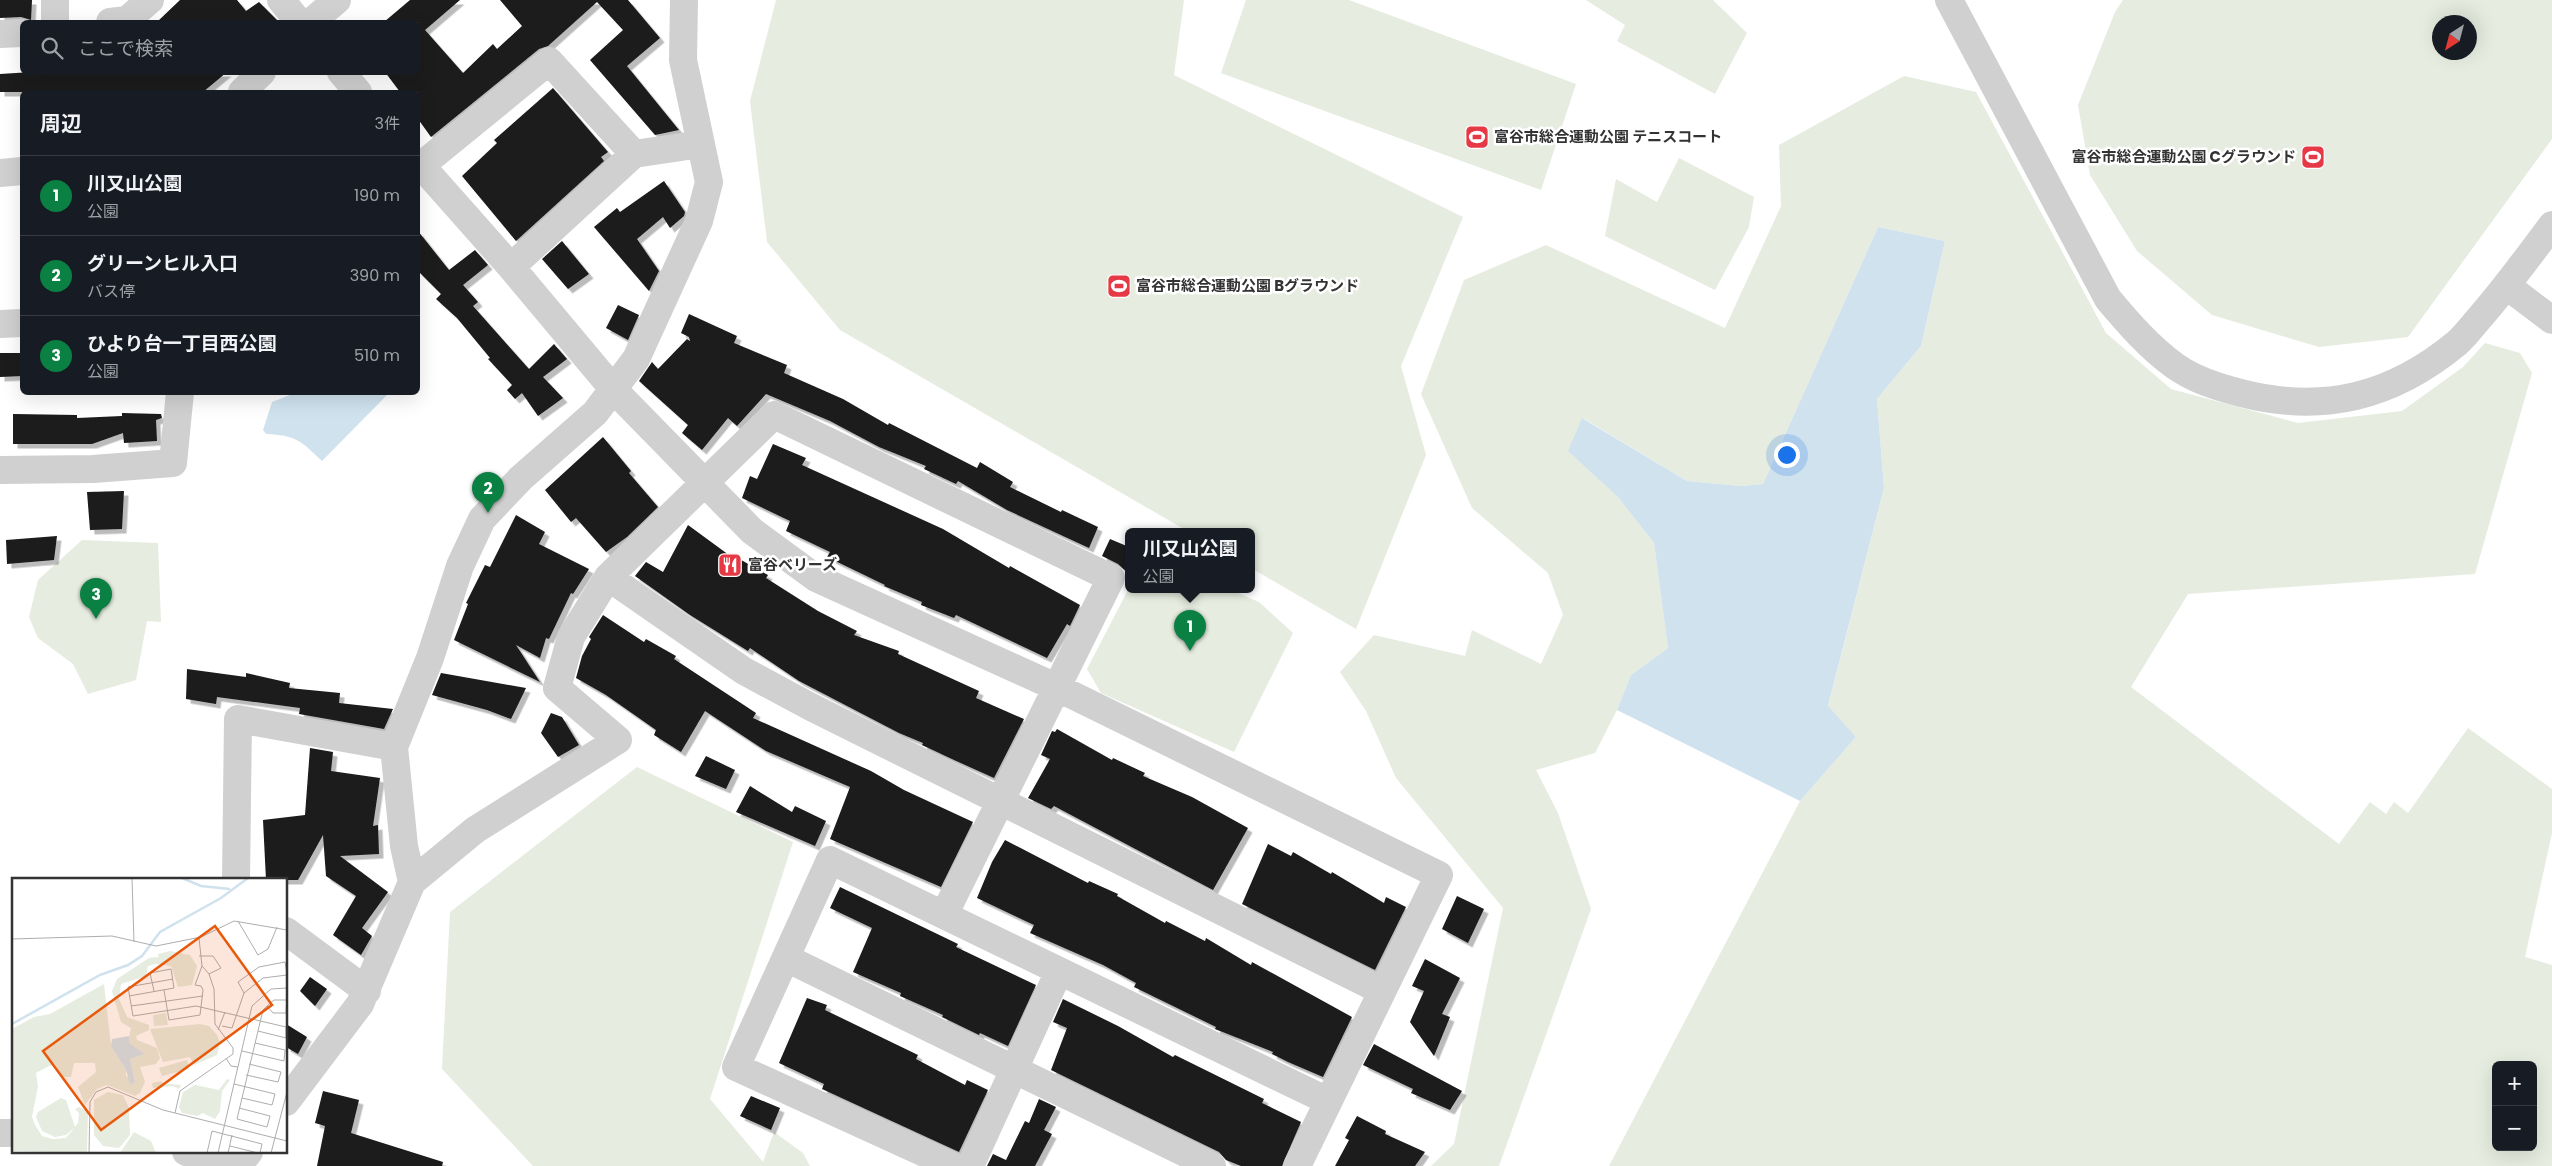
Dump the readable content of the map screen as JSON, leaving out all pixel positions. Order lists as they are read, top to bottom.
{
  "places": {
    "sports": ["富谷市総合運動公園 テニスコート", "富谷市総合運動公園 Cグラウンド", "富谷市総合運動公園 Bグラウンド"],
    "restaurant": ["富谷ベリーズ"]
  },
  "north": "bottom left",
  "page": {
    "search": "ここで検索",
    "heading": ["周辺", "3件"],
    "list": [
      {
        "mark": "1",
        "name": "川又山公園",
        "note": "公園",
        "value": "190 m"
      },
      {
        "mark": "2",
        "name": "グリーンヒル入口",
        "note": "バス停",
        "value": "390 m"
      },
      {
        "mark": "3",
        "name": "ひより台一丁目西公園",
        "note": "公園",
        "value": "510 m"
      }
    ],
    "pins": ["2", "3", "1"],
    "popup": ["川又山公園", "公園"],
    "map_buttons": ["+", "−"]
  }
}
